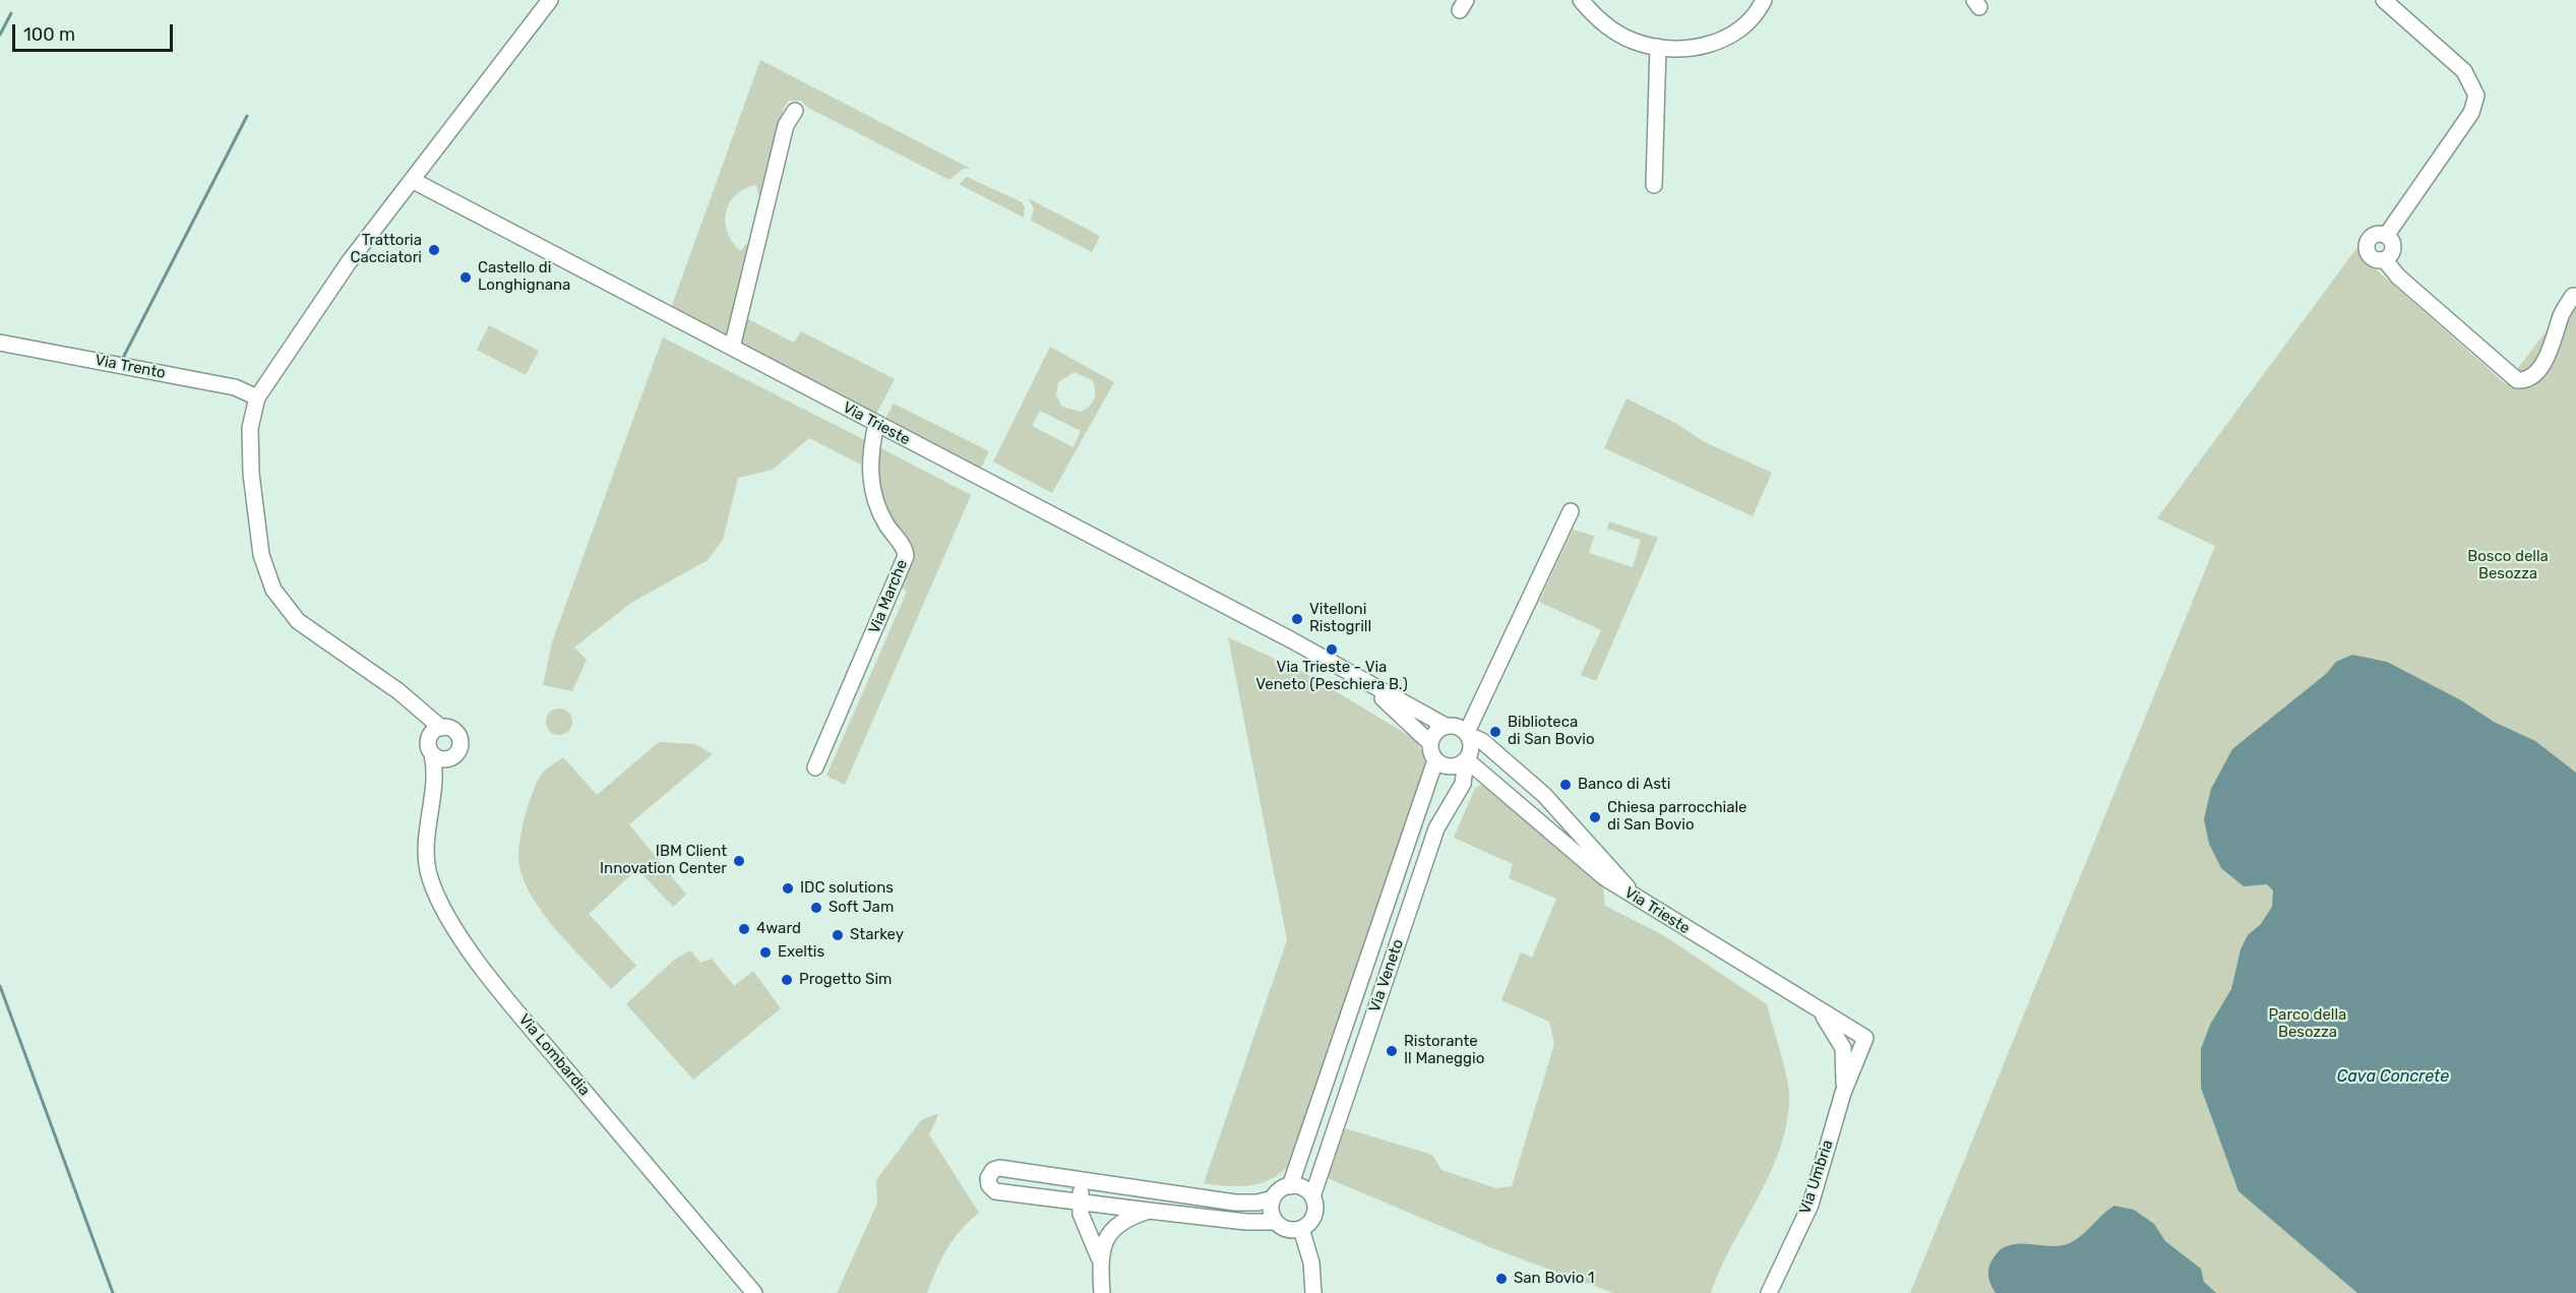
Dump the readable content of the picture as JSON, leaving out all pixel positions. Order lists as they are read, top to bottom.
{
  "streets": {
    "street": [
      "Via Trento",
      "Via Trieste",
      "Via Marche",
      "Via Veneto",
      "Via Lombardia",
      "Via Umbria"
    ]
  },
  "crossings": [
    ["Via Trieste", "Via Marche"],
    ["Via Trieste", "Via Veneto"],
    ["Via Trieste", "Via Umbria"]
  ],
  "water": ["Cava Concrete"],
  "parks": ["Bosco della Besozza", "Parco della Besozza"],
  "places": [
    "Trattoria Cacciatori",
    "Castello di Longhignana",
    "Vitelloni Ristogrill",
    "Via Trieste - Via Veneto (Peschiera B.)",
    "Biblioteca di San Bovio",
    "Banco di Asti",
    "Chiesa parrocchiale di San Bovio",
    "IBM Client Innovation Center",
    "IDC solutions",
    "Soft Jam",
    "4ward",
    "Starkey",
    "Exeltis",
    "Progetto Sim",
    "Ristorante Il Maneggio",
    "San Bovio 1"
  ],
  "scale_bar": "100 m"
}
